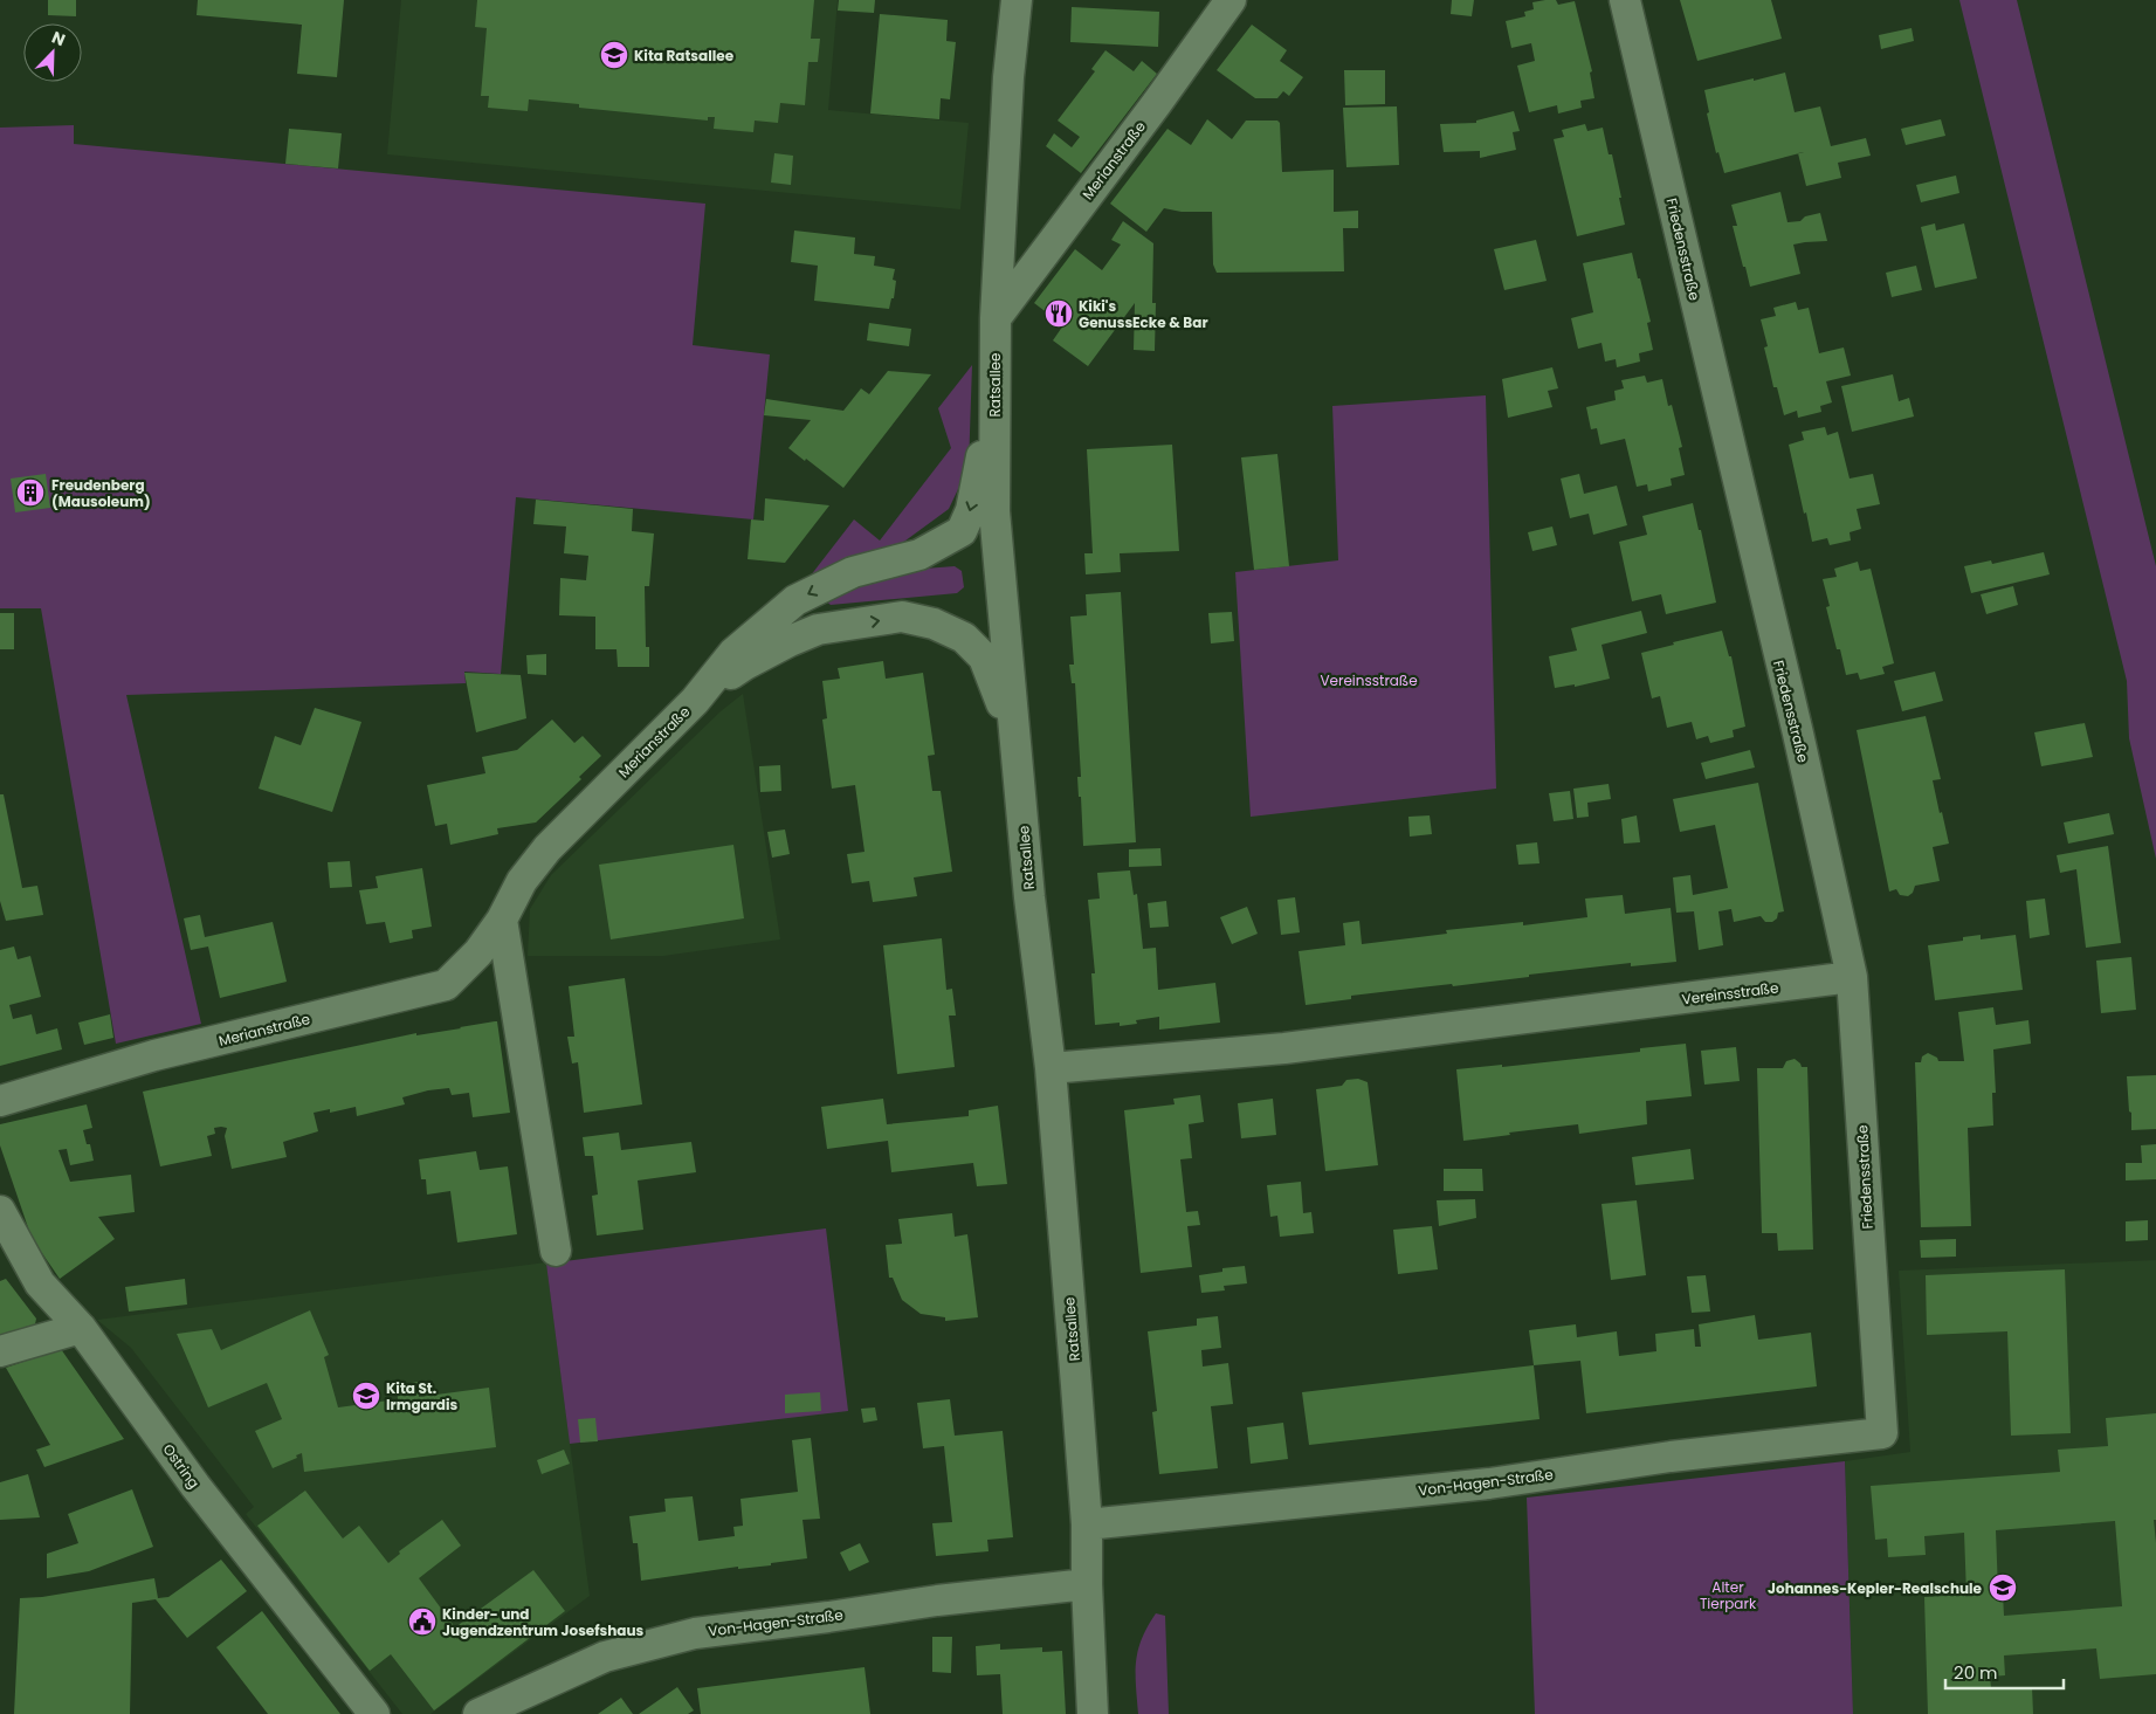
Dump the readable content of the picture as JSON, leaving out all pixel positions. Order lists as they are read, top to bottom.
{
  "streets": {
    "street": [
      "Merianstraße",
      "Friedensstraße",
      "Ratsallee",
      "Vereinsstraße",
      "Ostring",
      "Von-Hagen-Straße"
    ]
  },
  "crossings": [
    ["Merianstraße", "Ratsallee"],
    ["Friedensstraße", "Vereinsstraße"],
    ["Friedensstraße", "Von-Hagen-Straße"],
    ["Ratsallee", "Vereinsstraße"],
    ["Ratsallee", "Von-Hagen-Straße"]
  ],
  "parks": ["Vereinsstraße", "Alter Tierpark"],
  "places": {
    "school or university": ["Kita Ratsallee", "Kita St. Irmgardis", "Johannes-Kepler-Realschule"],
    "restaurant": ["Kiki's GenussEcke & Bar"],
    "building": ["Freudenberg (Mausoleum)"],
    "public building": ["Kinder- und Jugendzentrum Josefshaus"]
  },
  "scale_bar": "20 m",
  "north": "top right"
}
